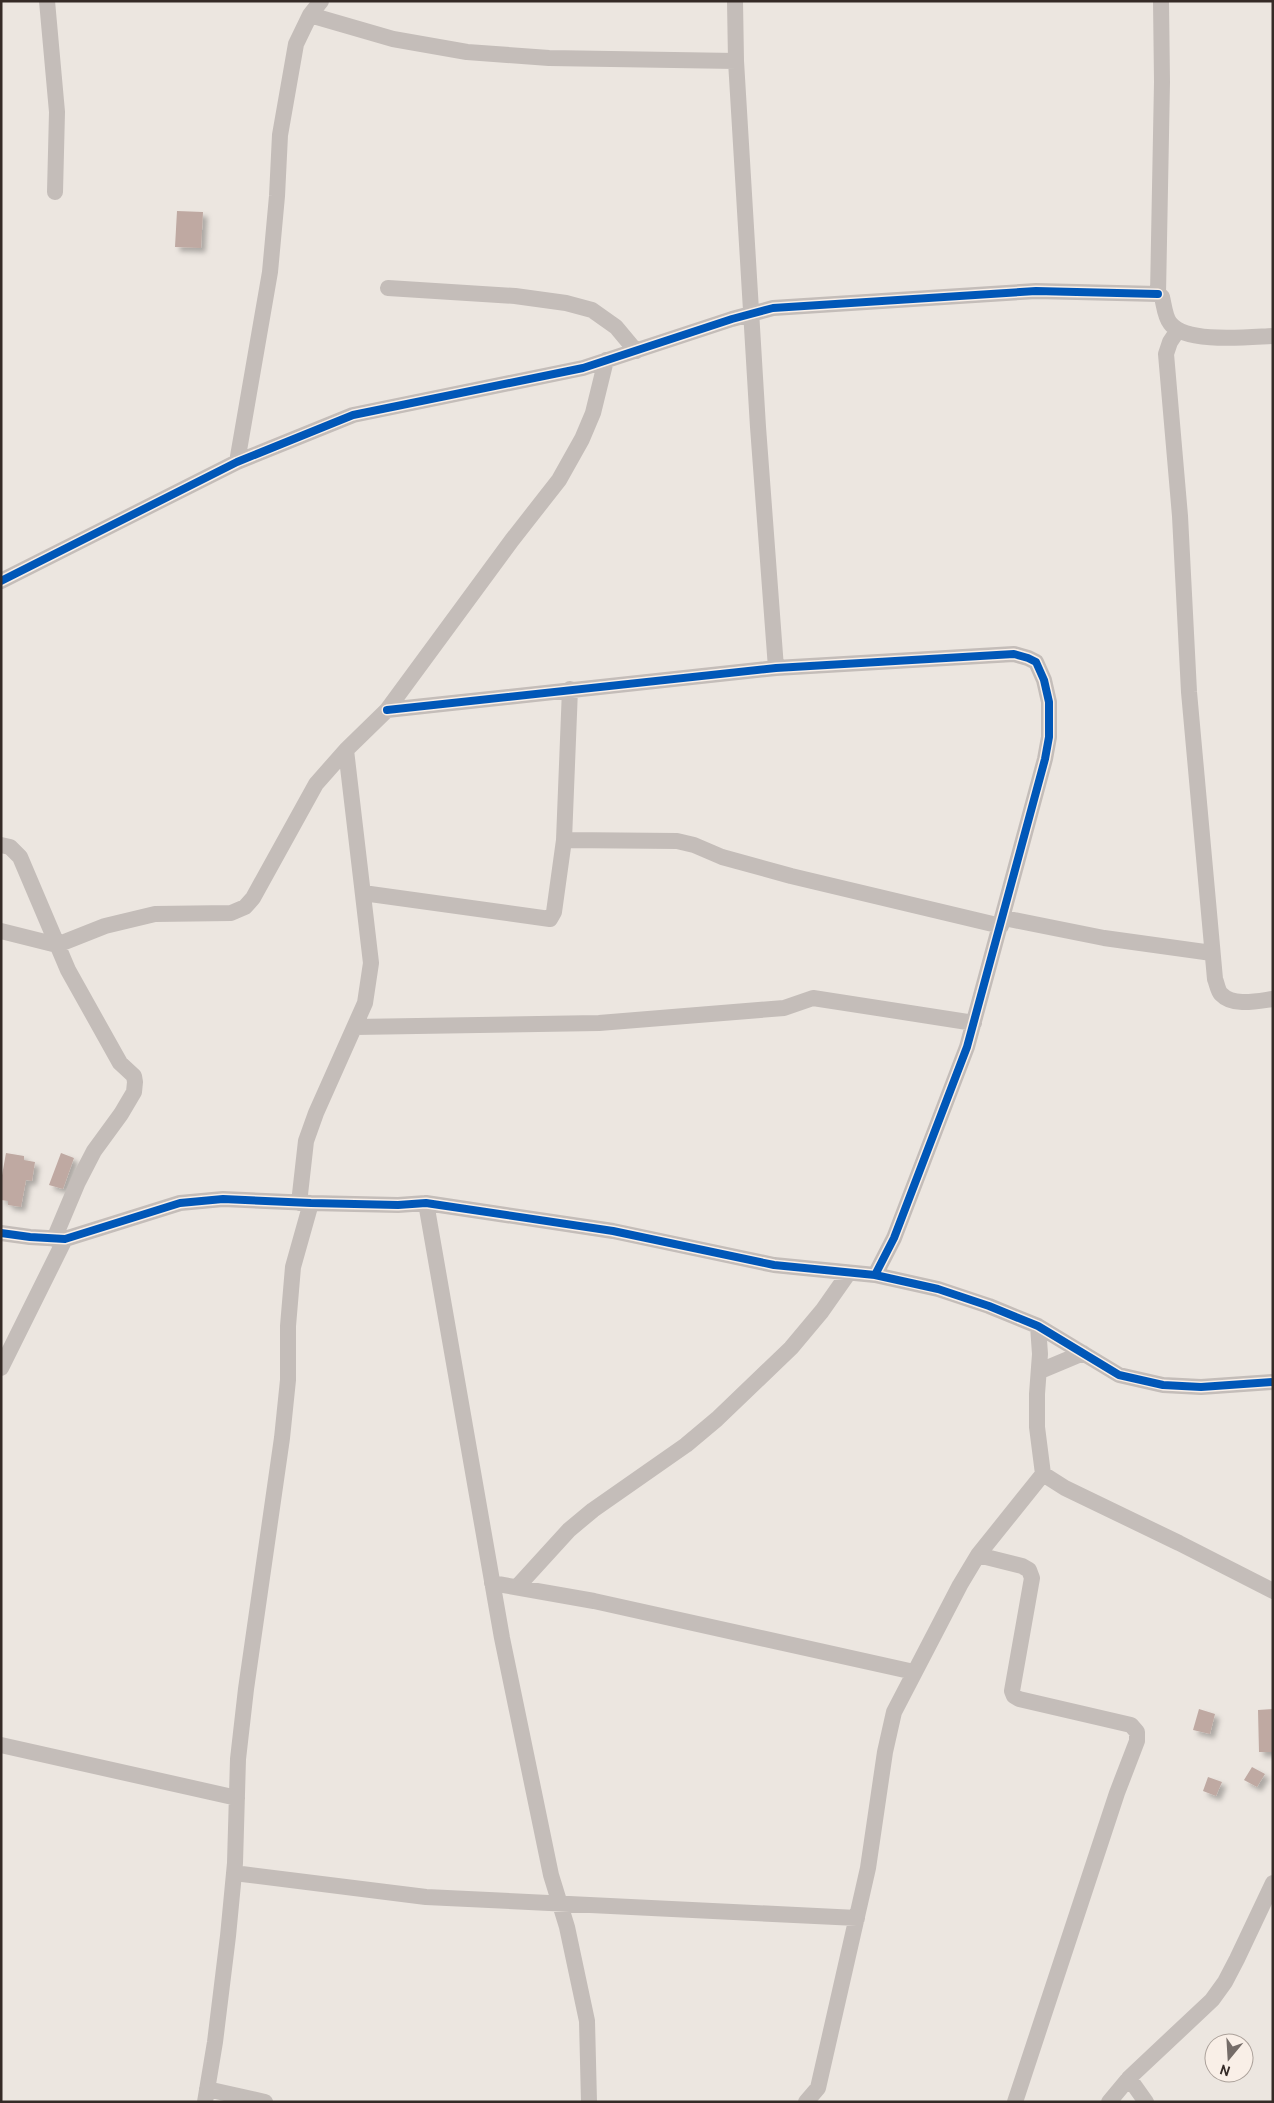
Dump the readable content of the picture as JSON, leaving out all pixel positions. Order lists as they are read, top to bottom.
{
  "north": "bottom"
}
